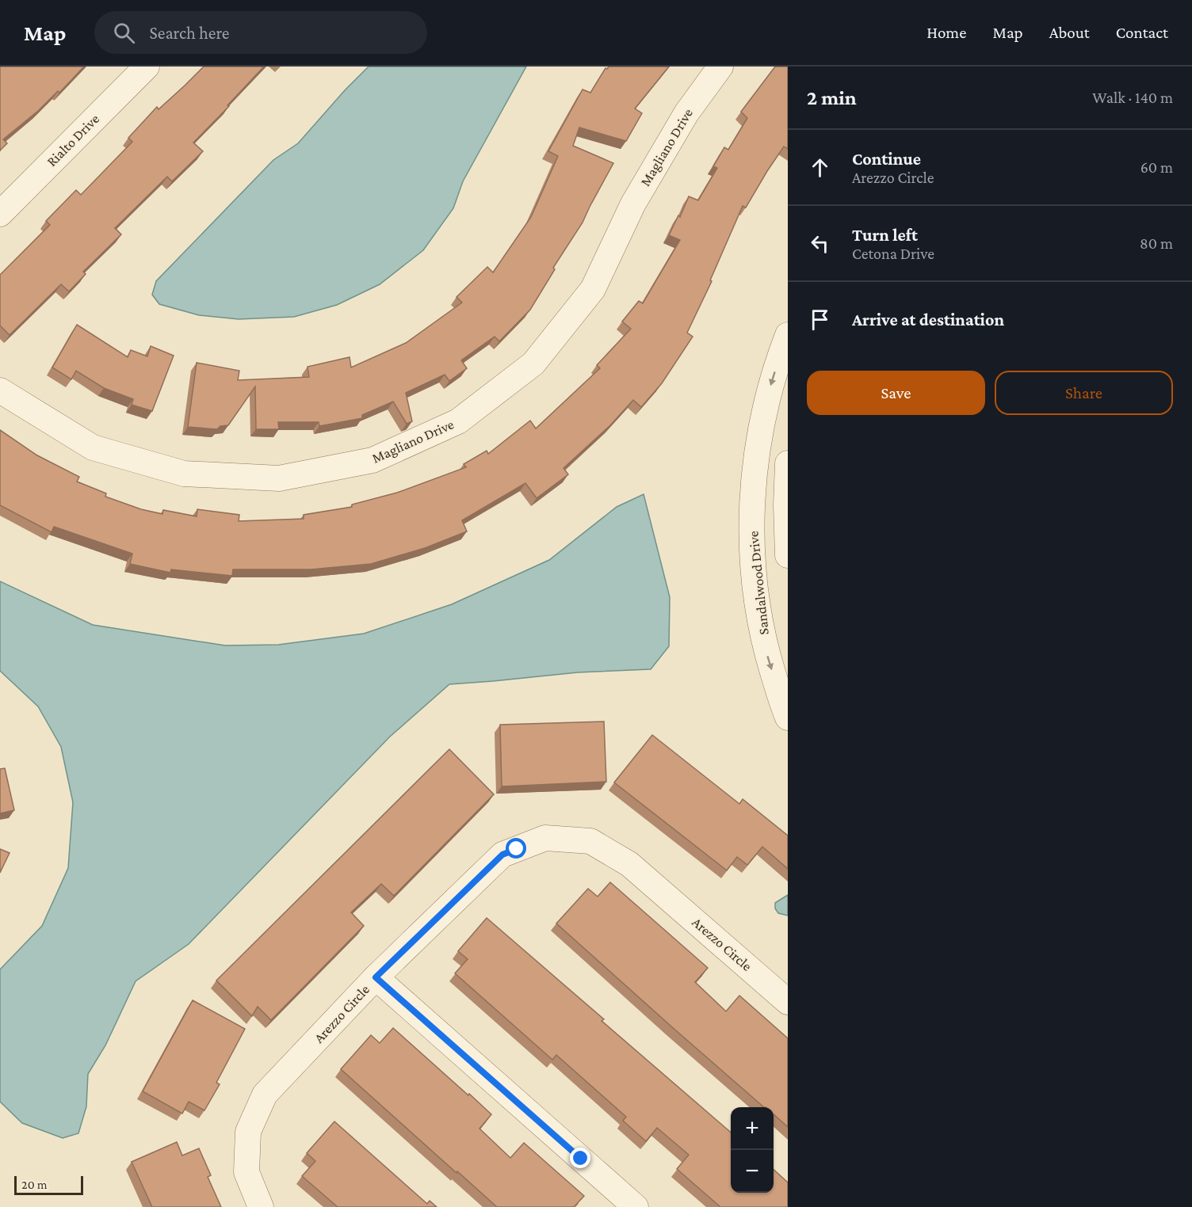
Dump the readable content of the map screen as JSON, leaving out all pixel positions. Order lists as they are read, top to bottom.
{
  "streets": {
    "street": [
      "Rialto Drive",
      "Magliano Drive",
      "Sandalwood Drive",
      "Arezzo Circle"
    ]
  },
  "one_way": ["Sandalwood Drive"],
  "scale_bar": "20 m",
  "page": {
    "header": "Map",
    "search": "Search here",
    "nav": [
      "Home",
      "Map",
      "About",
      "Contact"
    ],
    "heading": ["2 min", "Walk · 140 m"],
    "list": [
      ["Continue", "Arezzo Circle", "60 m"],
      ["Turn left", "Cetona Drive", "80 m"],
      "Arrive at destination"
    ],
    "buttons": ["Save", "Share"],
    "map_buttons": ["+", "−"],
    "scale": "20 m"
  }
}
